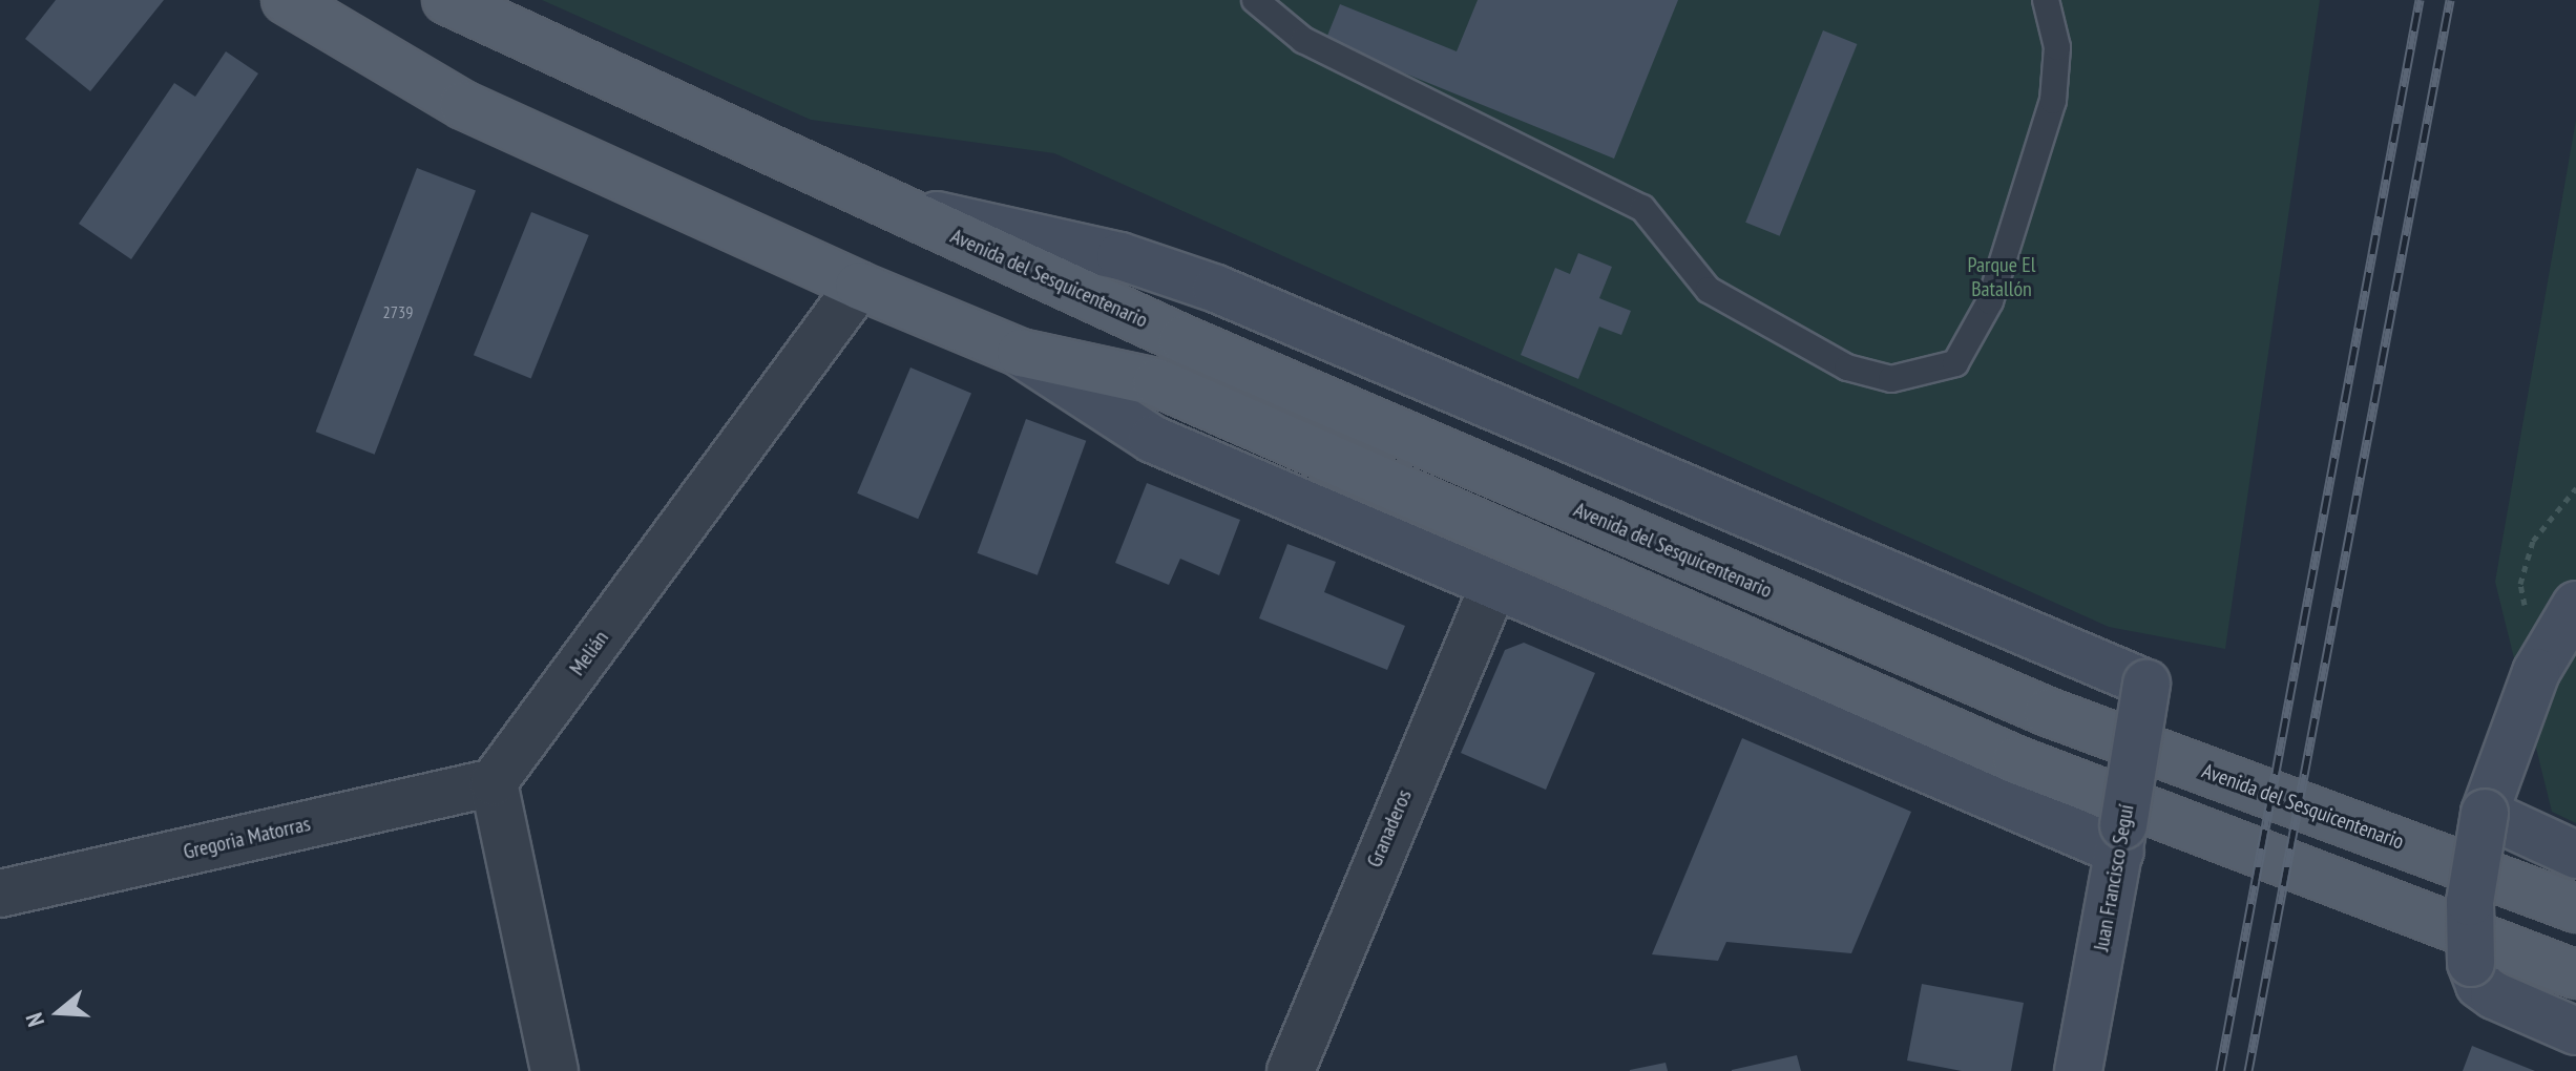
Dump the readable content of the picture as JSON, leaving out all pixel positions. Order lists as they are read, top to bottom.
{
  "streets": {
    "main road": ["Avenida del Sesquicentenario"],
    "street": [
      "Melián",
      "Granaderos",
      "Gregoria Matorras",
      "Juan Francisco Seguí"
    ]
  },
  "crossings": [
    ["Avenida del Sesquicentenario", "Juan Francisco Seguí"],
    ["Melián", "Gregoria Matorras"]
  ],
  "parks": ["Parque El Batallón"],
  "house_numbers": ["2739"],
  "north": "left"
}
